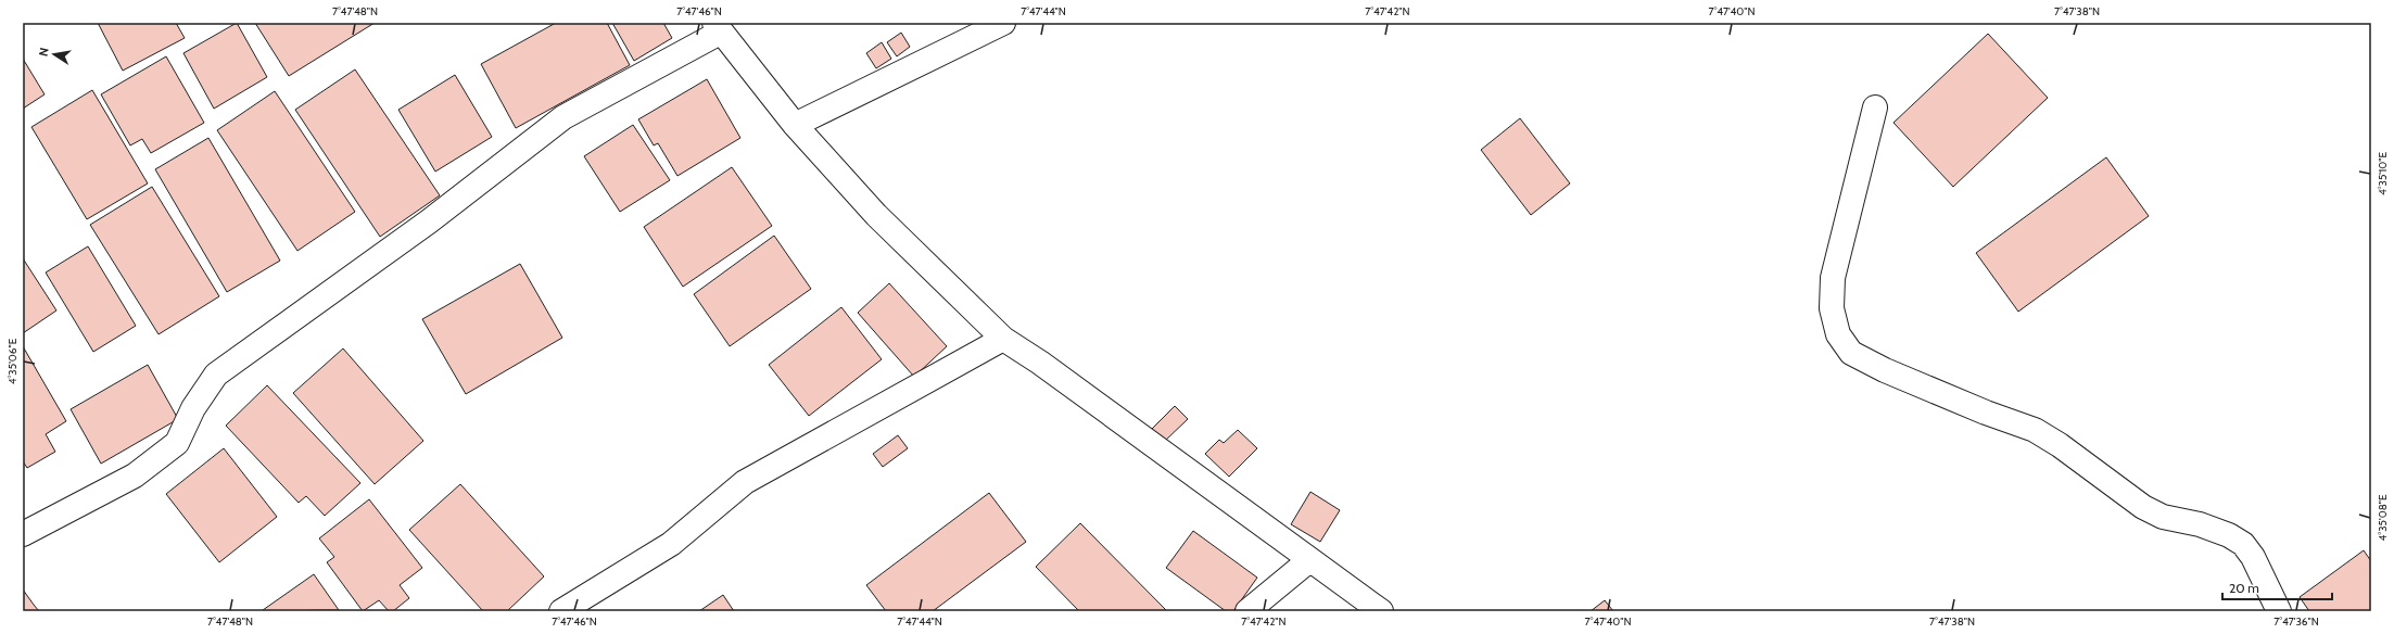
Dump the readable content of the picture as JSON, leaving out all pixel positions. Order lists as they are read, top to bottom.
{
  "scale_bar": "20 m",
  "north": "left",
  "coordinates": [
    "7°47'48\"N",
    "7°47'46\"N",
    "7°47'44\"N",
    "7°47'42\"N",
    "7°47'40\"N",
    "7°47'38\"N",
    "4°35'10\"E",
    "4°35'06\"E",
    "4°35'08\"E",
    "7°47'36\"N"
  ]
}
